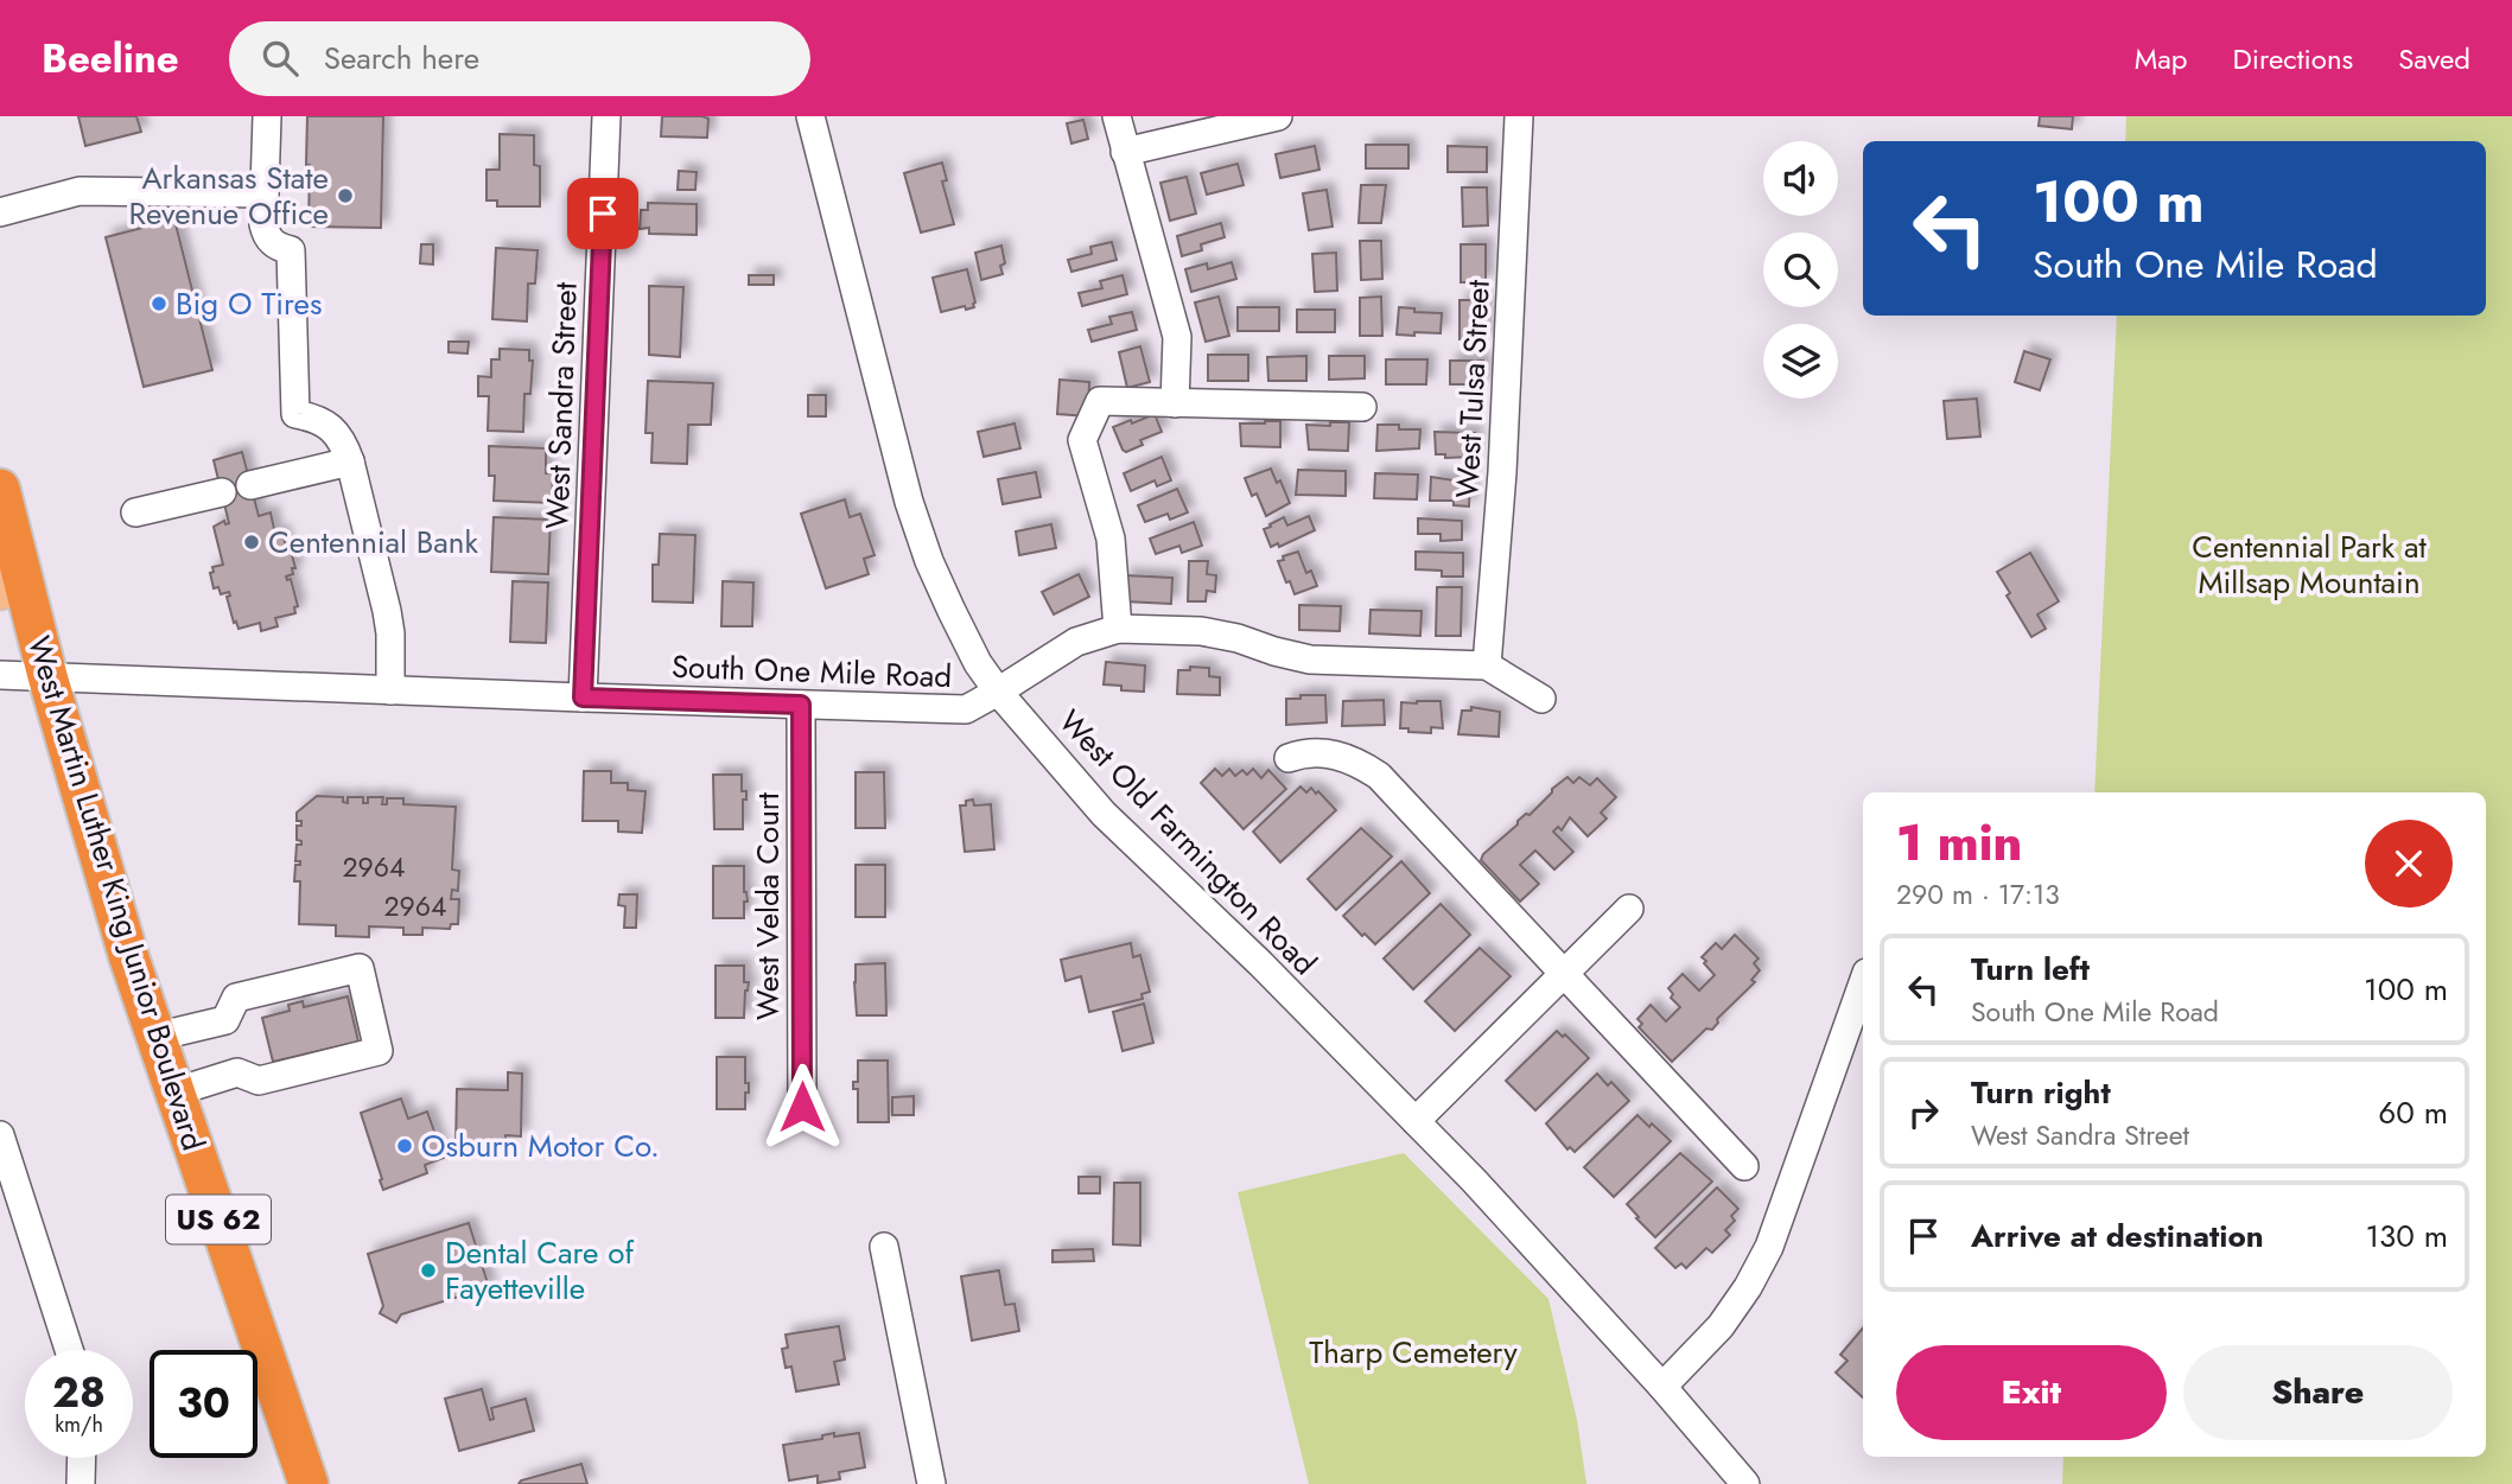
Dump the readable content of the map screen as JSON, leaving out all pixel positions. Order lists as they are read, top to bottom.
{
  "streets": {
    "highway": ["West Martin Luther King Junior Boulevard", "US 62"],
    "street": [
      "West Tulsa Street",
      "West Sandra Street",
      "South One Mile Road",
      "West Old Farmington Road",
      "West Velda Court"
    ]
  },
  "crossings": [
    ["West Tulsa Street", "South One Mile Road"],
    ["West Sandra Street", "South One Mile Road"],
    ["South One Mile Road", "West Old Farmington Road"],
    ["South One Mile Road", "West Martin Luther King Junior Boulevard"],
    ["South One Mile Road", "West Velda Court"]
  ],
  "parks": ["Centennial Park at Millsap Mountain", "Tharp Cemetery"],
  "places": [
    "Arkansas State Revenue Office",
    "Big O Tires",
    "Centennial Bank",
    "Osburn Motor Co.",
    "Dental Care of Fayetteville"
  ],
  "house_numbers": ["2964", "2964"],
  "page": {
    "header": "Beeline",
    "search": "Search here",
    "nav": ["Map", "Directions", "Saved"],
    "turn": ["100 m", "South One Mile Road"],
    "heading": ["1 min", "290 m · 17:13"],
    "list": [
      {
        "name": "Turn left",
        "note": "South One Mile Road",
        "value": "100 m"
      },
      {
        "name": "Turn right",
        "note": "West Sandra Street",
        "value": "60 m"
      },
      {
        "name": "Arrive at destination",
        "value": "130 m"
      }
    ],
    "buttons": ["Exit", "Share"],
    "speed": "28 km/h",
    "limit": "30"
  }
}
